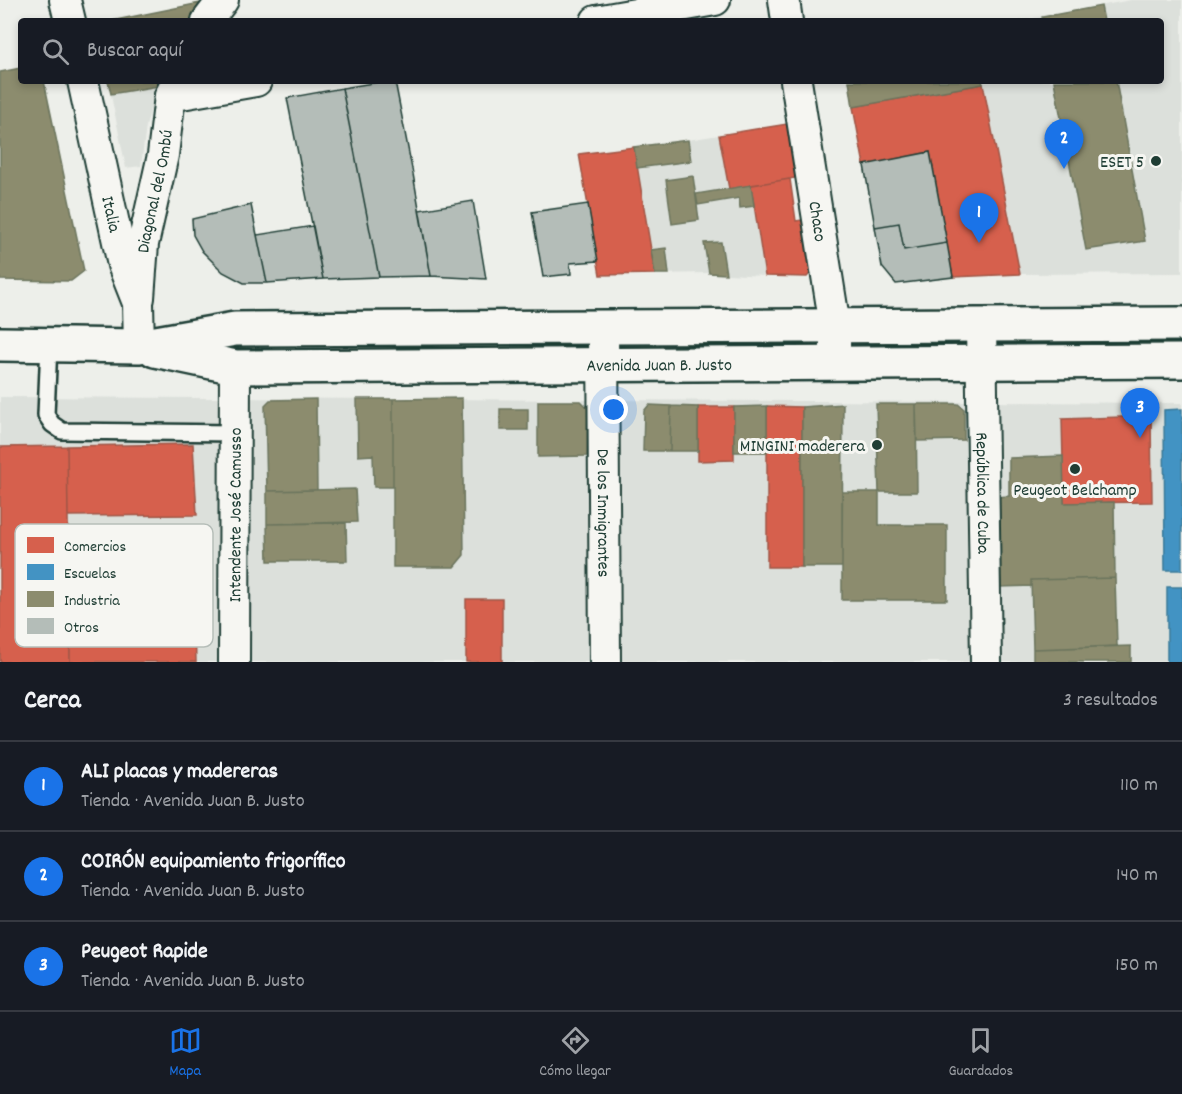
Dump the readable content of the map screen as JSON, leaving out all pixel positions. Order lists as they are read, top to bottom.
{
  "streets": {
    "main road": ["Avenida Juan B. Justo"],
    "street": [
      "Diagonal del Ombú",
      "Italia",
      "Chaco",
      "República de Cuba",
      "De los Inmigrantes",
      "Intendente José Camusso"
    ]
  },
  "crossings": [
    ["Diagonal del Ombú", "Italia"],
    ["Italia", "Avenida Juan B. Justo"],
    ["Chaco", "Avenida Juan B. Justo"],
    ["Avenida Juan B. Justo", "República de Cuba"],
    ["Avenida Juan B. Justo", "De los Inmigrantes"],
    ["Avenida Juan B. Justo", "Intendente José Camusso"]
  ],
  "places": ["ESET 5", "MINGINI maderera", "Peugeot Belchamp"],
  "legend": [
    "Comercios",
    "Escuelas",
    "Industria",
    "Otros"
  ],
  "page": {
    "search": "Buscar aquí",
    "pins": ["2", "1", "3"],
    "heading": ["Cerca", "3 resultados"],
    "list": [
      {
        "mark": "1",
        "name": "ALI placas y madereras",
        "note": "Tienda · Avenida Juan B. Justo",
        "value": "110 m"
      },
      {
        "mark": "2",
        "name": "COIRÓN equipamiento frigorífico",
        "note": "Tienda · Avenida Juan B. Justo",
        "value": "140 m"
      },
      {
        "mark": "3",
        "name": "Peugeot Rapide",
        "note": "Tienda · Avenida Juan B. Justo",
        "value": "150 m"
      }
    ],
    "nav": ["Mapa", "Cómo llegar", "Guardados"]
  }
}
